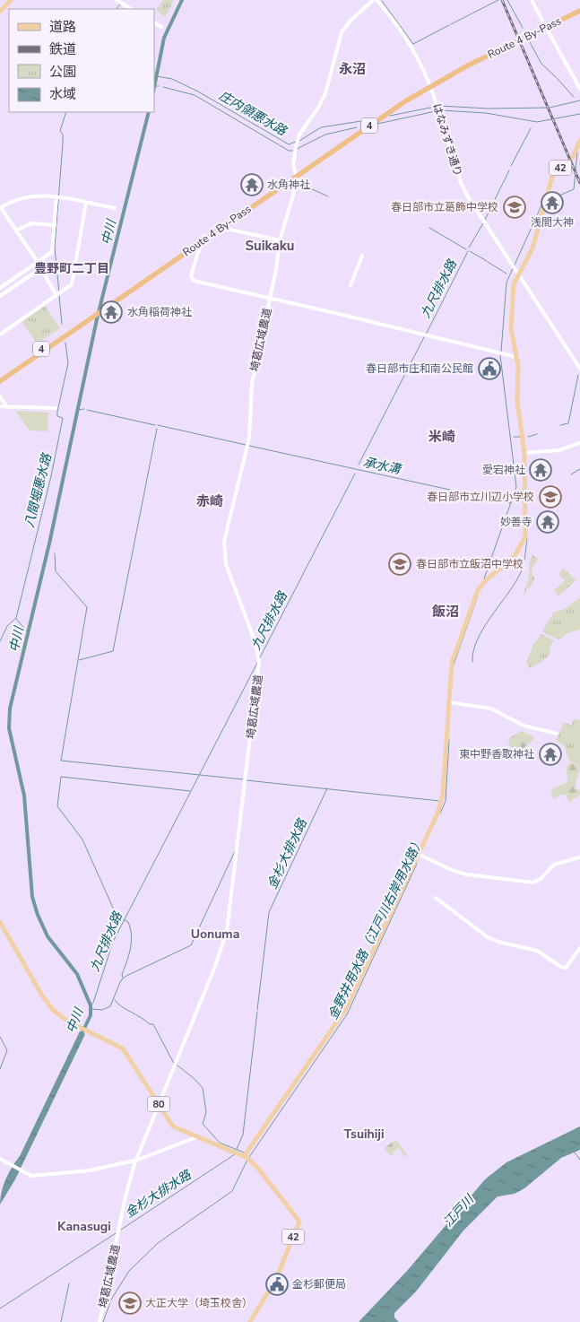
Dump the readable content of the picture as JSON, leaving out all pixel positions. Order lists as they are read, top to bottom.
{
  "streets": {
    "highway": ["Route 4 By-Pass", "4"],
    "main road": ["42", "80"],
    "street": ["はなみずき通り", "埼葛広域農道"]
  },
  "crossings": [
    ["Route 4 By-Pass", "はなみずき通り"],
    ["Route 4 By-Pass", "埼葛広域農道"],
    ["はなみずき通り", "42"],
    ["42", "80"],
    ["埼葛広域農道", "80"]
  ],
  "districts": [
    "永沼",
    "Suikaku",
    "豊野町二丁目",
    "米崎",
    "赤崎",
    "飯沼",
    "Uonuma",
    "Tsuihiji",
    "Kanasugi"
  ],
  "water": [
    "庄内領悪水路",
    "中川",
    "九尺排水路",
    "承水溝",
    "八間堀悪水路",
    "金杉大排水路",
    "金野井用水路（江戸川右岸用水路）",
    "江戸川"
  ],
  "places": {
    "temple": [
      "水角神社",
      "浅間大神",
      "水角稲荷神社",
      "愛宕神社",
      "妙善寺",
      "東中野香取神社"
    ],
    "school or university": [
      "春日部市立葛飾中学校",
      "春日部市立川辺小学校",
      "春日部市立飯沼中学校",
      "大正大学（埼玉校舎）"
    ],
    "public building": ["春日部市庄和南公民館", "金杉郵便局"]
  },
  "legend": [
    "道路",
    "鉄道",
    "公園",
    "水域"
  ]
}
